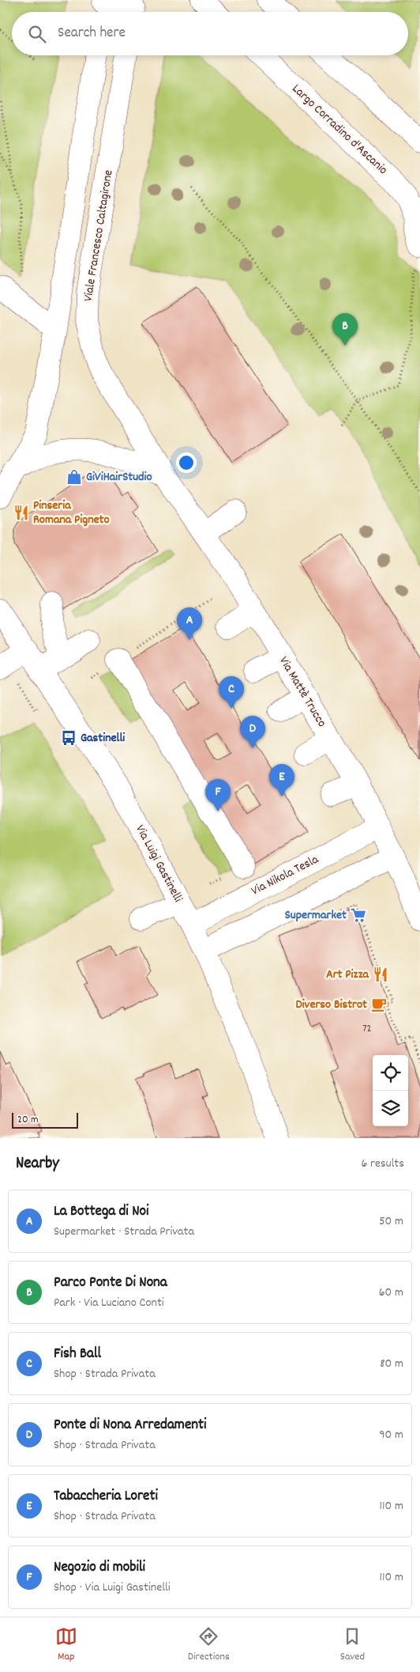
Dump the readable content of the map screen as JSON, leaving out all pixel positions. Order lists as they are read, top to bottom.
{
  "streets": {
    "street": [
      "Largo Corradino d'Ascanio",
      "Viale Francesco Caltagirone",
      "Via Mattè Trucco",
      "Via Luigi Gastinelli",
      "Via Nikola Tesla"
    ]
  },
  "crossings": [
    ["Viale Francesco Caltagirone", "Via Mattè Trucco"],
    ["Via Mattè Trucco", "Via Nikola Tesla"],
    ["Via Luigi Gastinelli", "Via Nikola Tesla"]
  ],
  "places": {
    "shop": ["GiViHairStudio"],
    "restaurant": ["Pinseria Romana Pigneto", "Art Pizza"],
    "bus stop": ["Gastinelli"],
    "supermarket": ["Supermarket"],
    "cafe": ["Diverso Bistrot"]
  },
  "house_numbers": ["72"],
  "scale_bar": "20 m",
  "page": {
    "search": "Search here",
    "pins": [
      "B",
      "A",
      "C",
      "D",
      "E",
      "F"
    ],
    "scale": "20 m",
    "heading": ["Nearby", "6 results"],
    "list": [
      {
        "mark": "A",
        "name": "La Bottega di Noi",
        "note": "Supermarket · Strada Privata",
        "value": "50 m"
      },
      {
        "mark": "B",
        "name": "Parco Ponte Di Nona",
        "note": "Park · Via Luciano Conti",
        "value": "60 m"
      },
      {
        "mark": "C",
        "name": "Fish Ball",
        "note": "Shop · Strada Privata",
        "value": "80 m"
      },
      {
        "mark": "D",
        "name": "Ponte di Nona Arredamenti",
        "note": "Shop · Strada Privata",
        "value": "90 m"
      },
      {
        "mark": "E",
        "name": "Tabaccheria Loreti",
        "note": "Shop · Strada Privata",
        "value": "110 m"
      },
      {
        "mark": "F",
        "name": "Negozio di mobili",
        "note": "Shop · Via Luigi Gastinelli",
        "value": "110 m"
      }
    ],
    "nav": ["Map", "Directions", "Saved"]
  }
}
